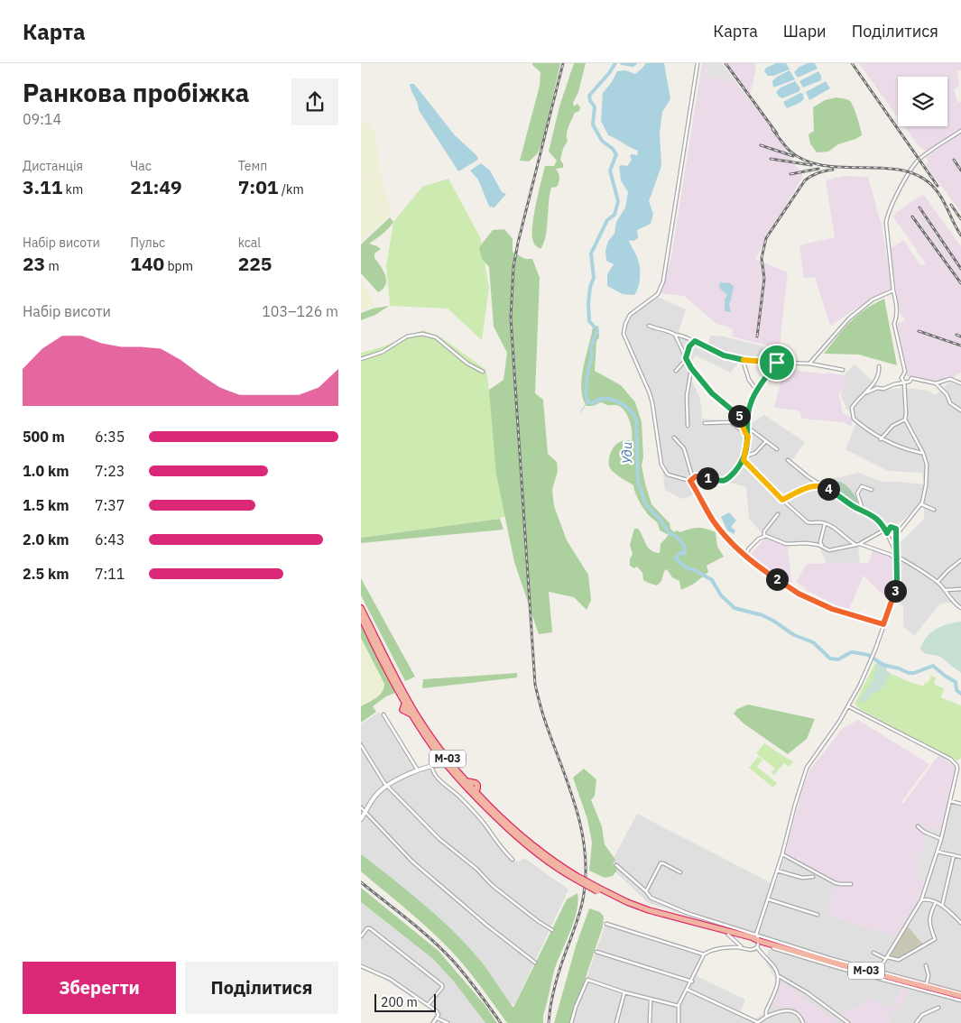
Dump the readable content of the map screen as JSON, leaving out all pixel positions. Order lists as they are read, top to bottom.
{
  "streets": {
    "highway": ["М-03"]
  },
  "water": ["Уди"],
  "scale_bar": "200 m",
  "page": {
    "header": "Карта",
    "nav": ["Карта", "Шари", "Поділитися"],
    "heading": ["Ранкова пробіжка", "09:14"],
    "stats": [
      ["Дистанція", "3.11 km"],
      ["Час", "21:49"],
      ["Темп", "7:01 /km"],
      ["Набір висоти", "23 m"],
      ["Пульс", "140 bpm"],
      ["kcal", "225"]
    ],
    "chart": ["Набір висоти", "103–126 m"],
    "pins": [
      "5",
      "1",
      "4",
      "2",
      "3"
    ],
    "list": [
      {
        "name": "500 m",
        "note": "6:35"
      },
      {
        "name": "1.0 km",
        "note": "7:23"
      },
      {
        "name": "1.5 km",
        "note": "7:37"
      },
      {
        "name": "2.0 km",
        "note": "6:43"
      },
      {
        "name": "2.5 km",
        "note": "7:11"
      }
    ],
    "buttons": ["Зберегти", "Поділитися"],
    "scale": "200 m"
  }
}
